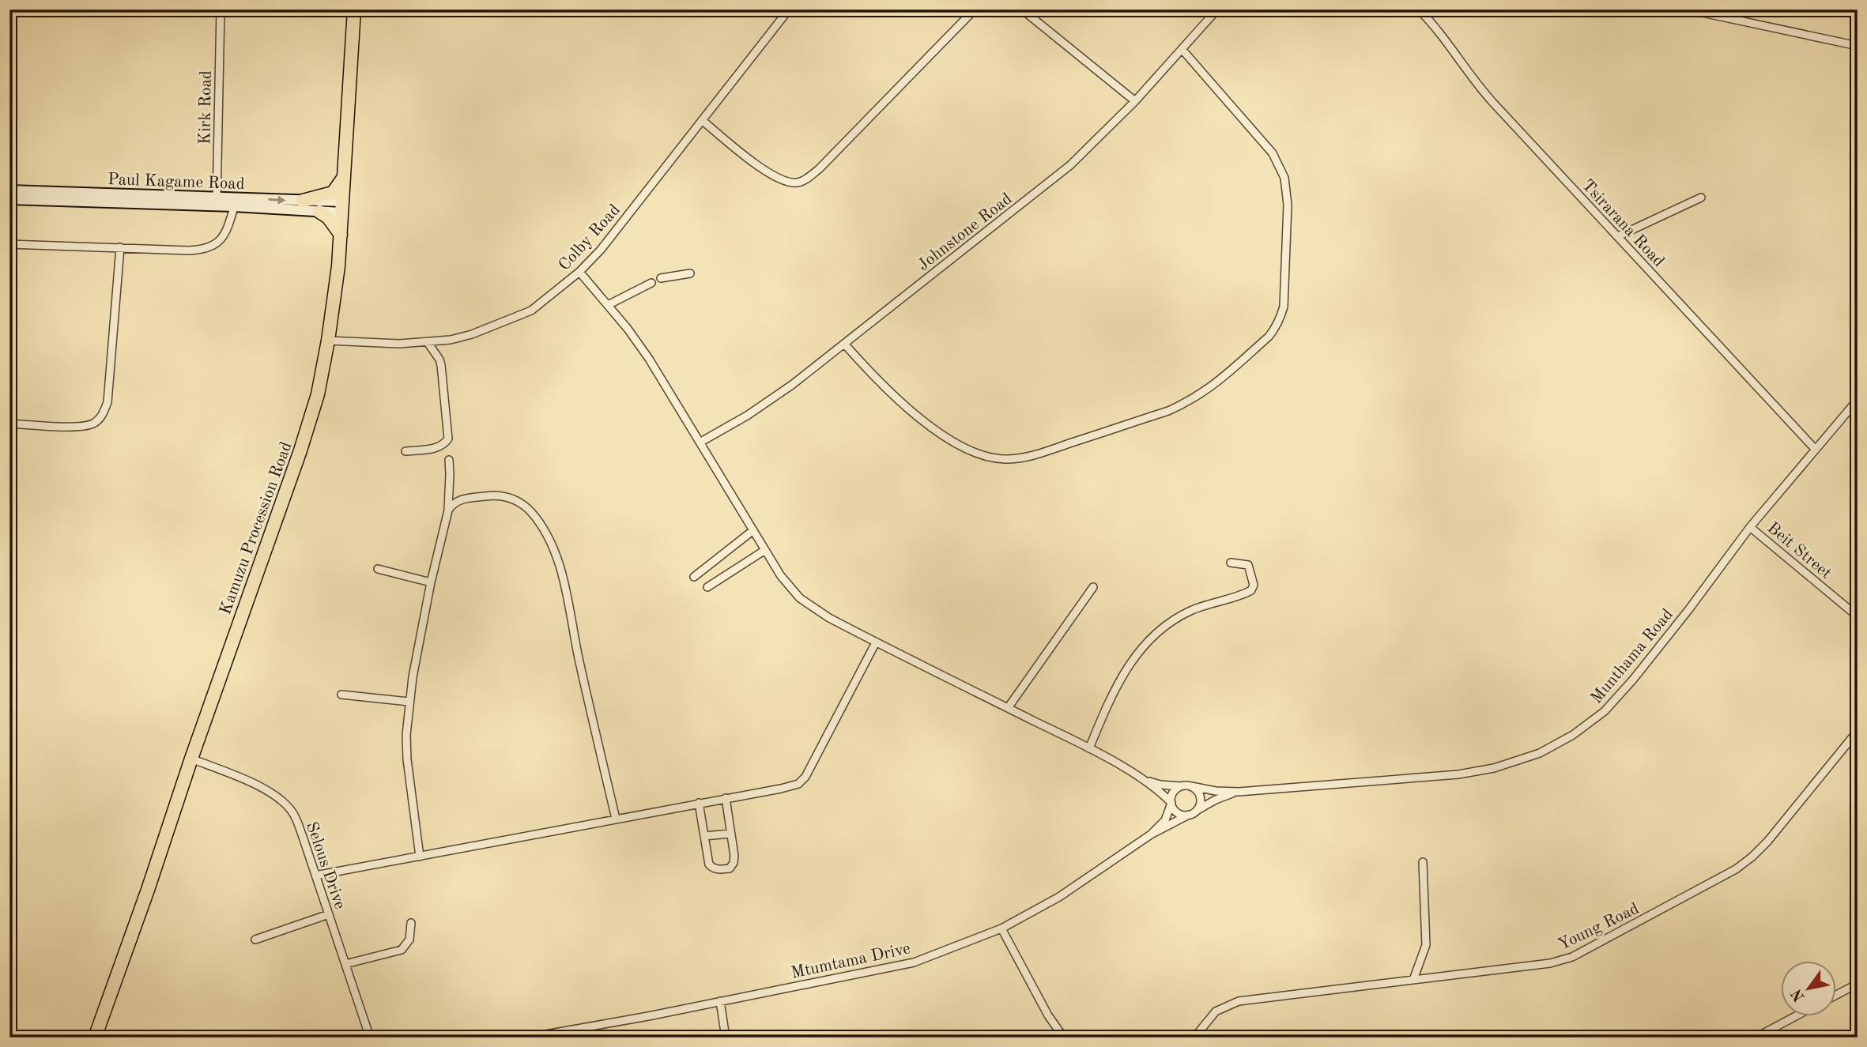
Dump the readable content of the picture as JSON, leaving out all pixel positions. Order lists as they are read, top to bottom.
{
  "streets": {
    "highway": ["Kamuzu Procession Road"],
    "main road": ["Paul Kagame Road"],
    "street": [
      "Kirk Road",
      "Tsirarana Road",
      "Johnstone Road",
      "Colby Road",
      "Beit Street",
      "Munthama Road",
      "Selous Drive",
      "Young Road",
      "Mtumtama Drive"
    ]
  },
  "crossings": [
    ["Kirk Road", "Paul Kagame Road"],
    ["Paul Kagame Road", "Kamuzu Procession Road"],
    ["Tsirarana Road", "Munthama Road"],
    ["Colby Road", "Kamuzu Procession Road"],
    ["Kamuzu Procession Road", "Selous Drive"],
    ["Beit Street", "Munthama Road"]
  ],
  "north": "bottom left"
}
